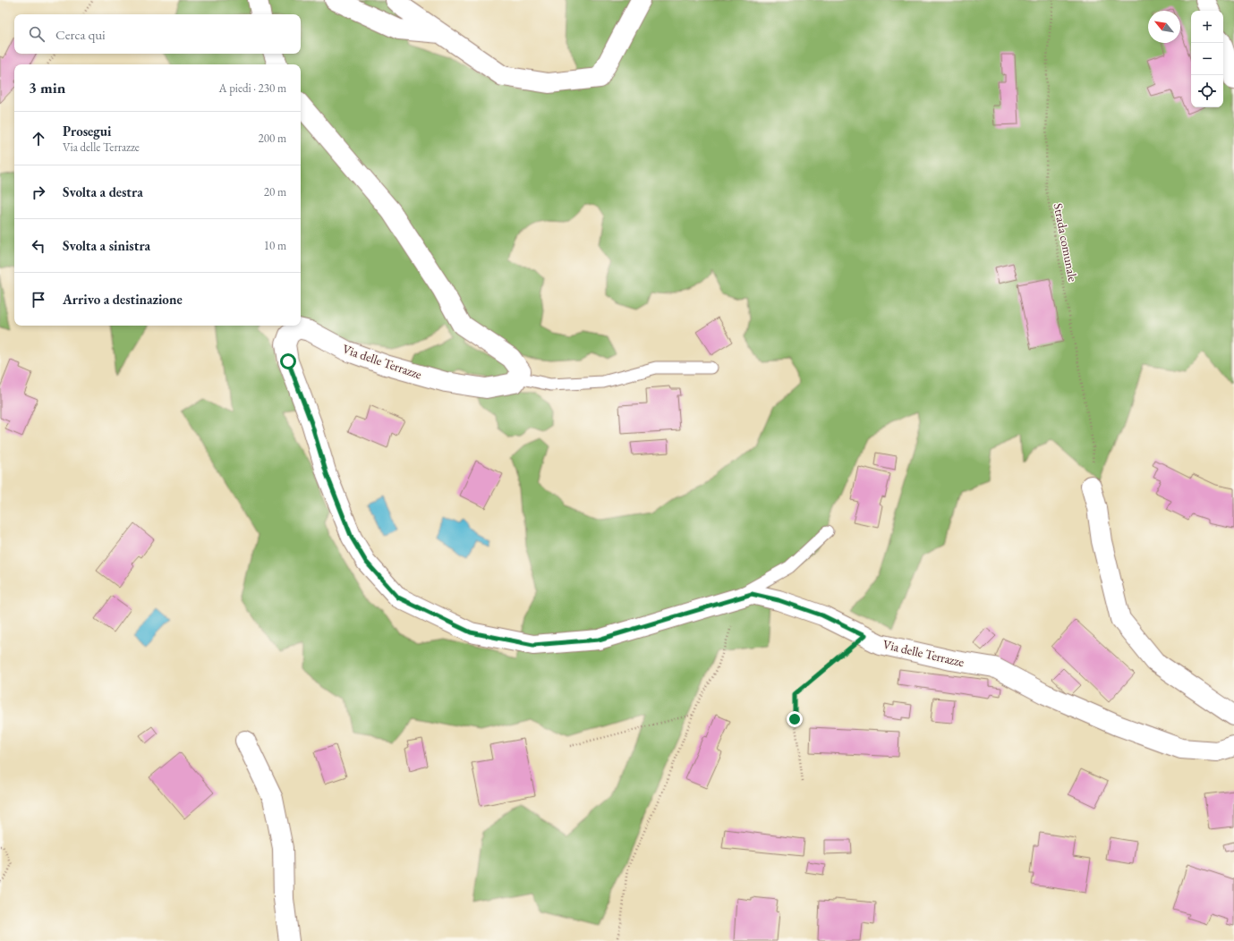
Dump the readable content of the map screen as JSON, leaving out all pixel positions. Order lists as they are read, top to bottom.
{
  "streets": {
    "street": ["Via delle Terrazze"],
    "path": ["Strada comunale"]
  },
  "north": "top left",
  "page": {
    "map_buttons": ["+", "−"],
    "search": "Cerca qui",
    "heading": ["3 min", "A piedi · 230 m"],
    "list": [
      ["Prosegui", "Via delle Terrazze", "200 m"],
      ["Svolta a destra", "20 m"],
      ["Svolta a sinistra", "10 m"],
      "Arrivo a destinazione"
    ]
  }
}
